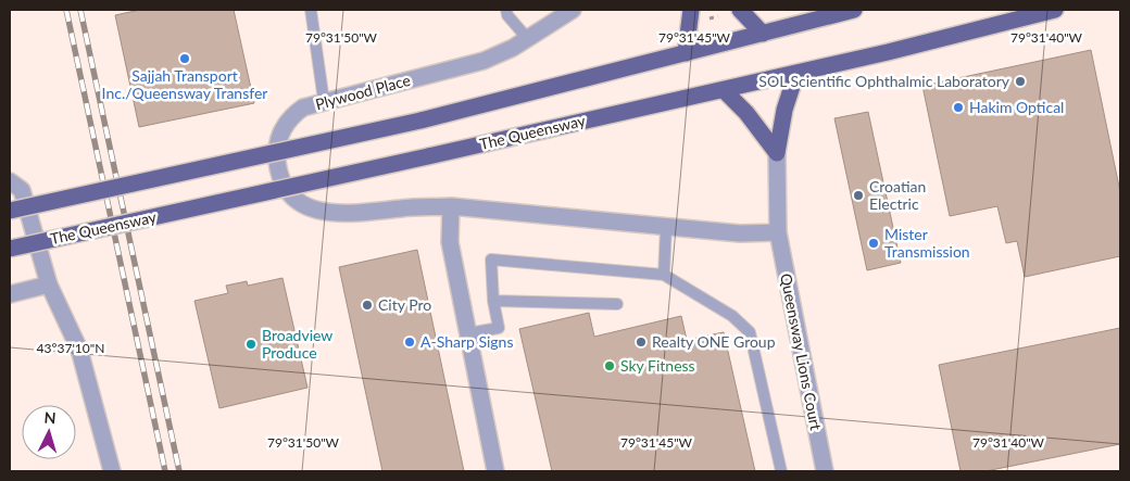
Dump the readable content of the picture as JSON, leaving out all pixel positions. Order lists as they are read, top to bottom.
{
  "streets": {
    "main road": ["The Queensway"],
    "street": ["Plywood Place", "Queensway Lions Court"]
  },
  "crossings": [
    ["Plywood Place", "Queensway Lions Court"]
  ],
  "places": [
    "Sajjah Transport Inc./Queensway Transfer",
    "SOL Scientific Ophthalmic Laboratory",
    "Hakim Optical",
    "Croatian Electric",
    "Mister Transmission",
    "City Pro",
    "A-Sharp Signs",
    "Realty ONE Group",
    "Broadview Produce",
    "Sky Fitness"
  ],
  "north": "top",
  "coordinates": [
    "79°31'50\"W",
    "79°31'45\"W",
    "79°31'40\"W",
    "43°37'10\"N"
  ]
}
